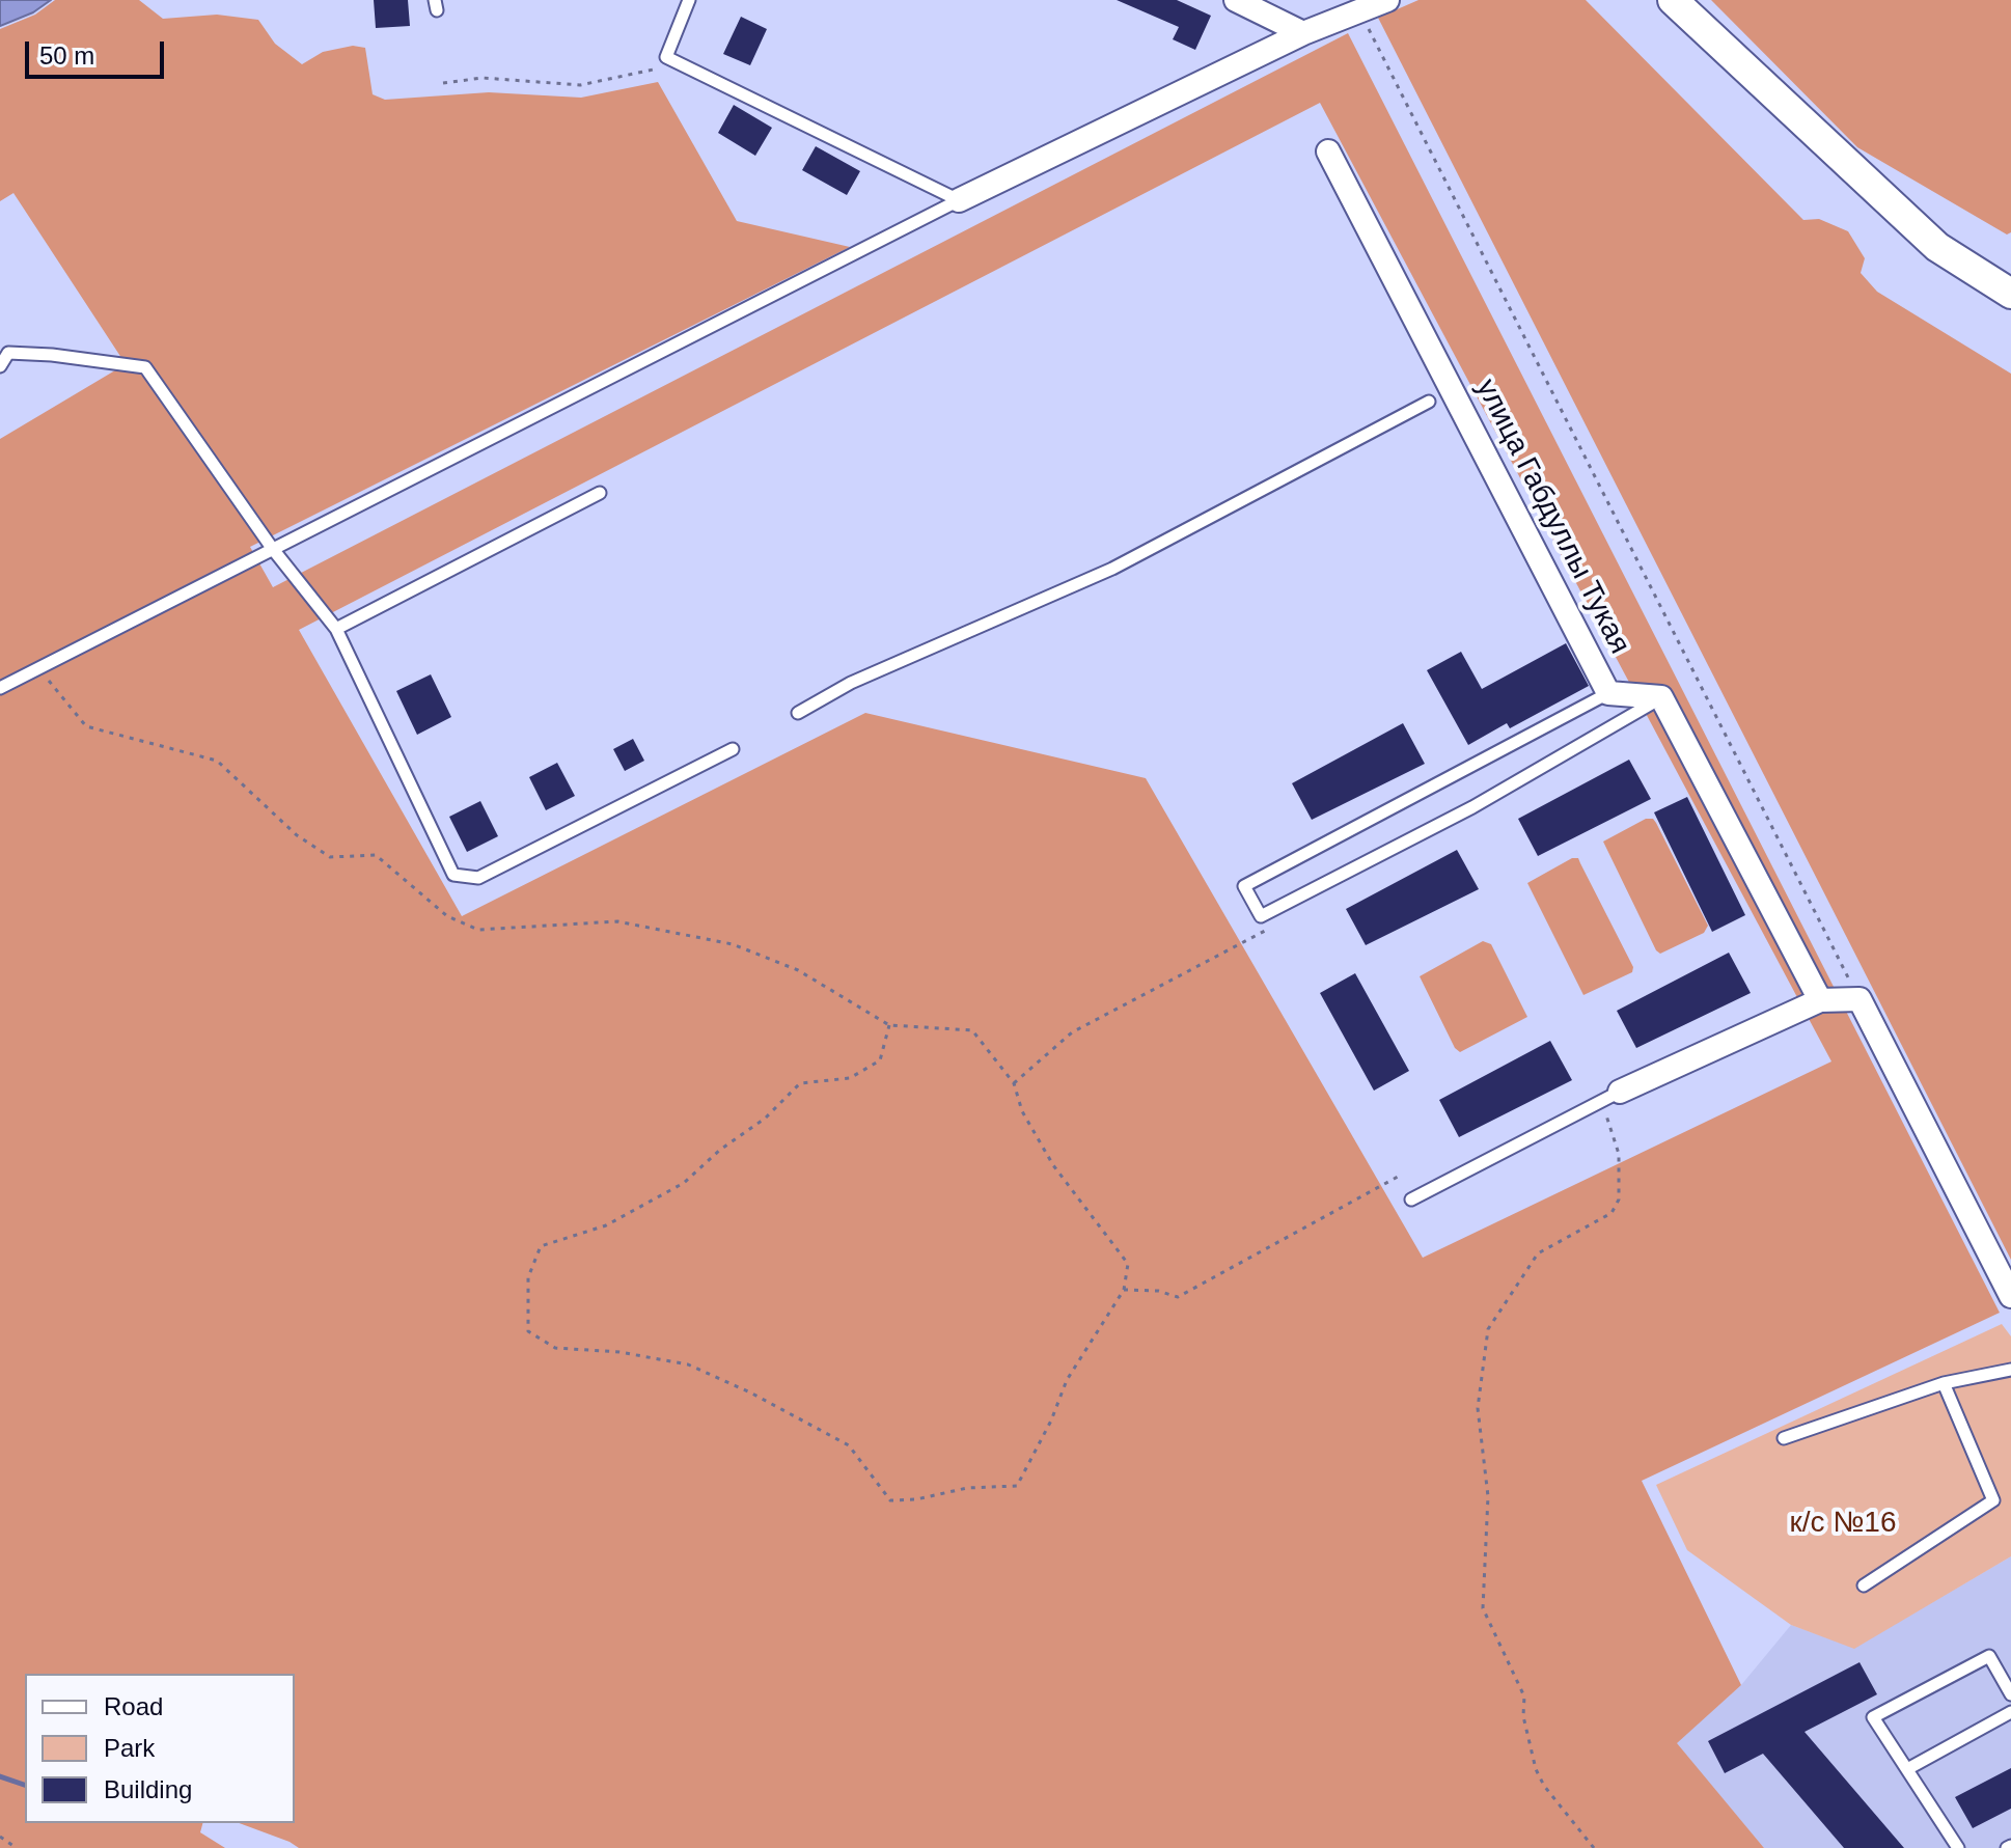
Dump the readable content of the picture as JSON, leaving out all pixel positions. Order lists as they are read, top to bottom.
{
  "streets": {
    "street": ["улица Габдуллы Тукая"]
  },
  "parks": ["к/с №16"],
  "legend": ["Road", "Park", "Building"],
  "scale_bar": "50 m"
}
